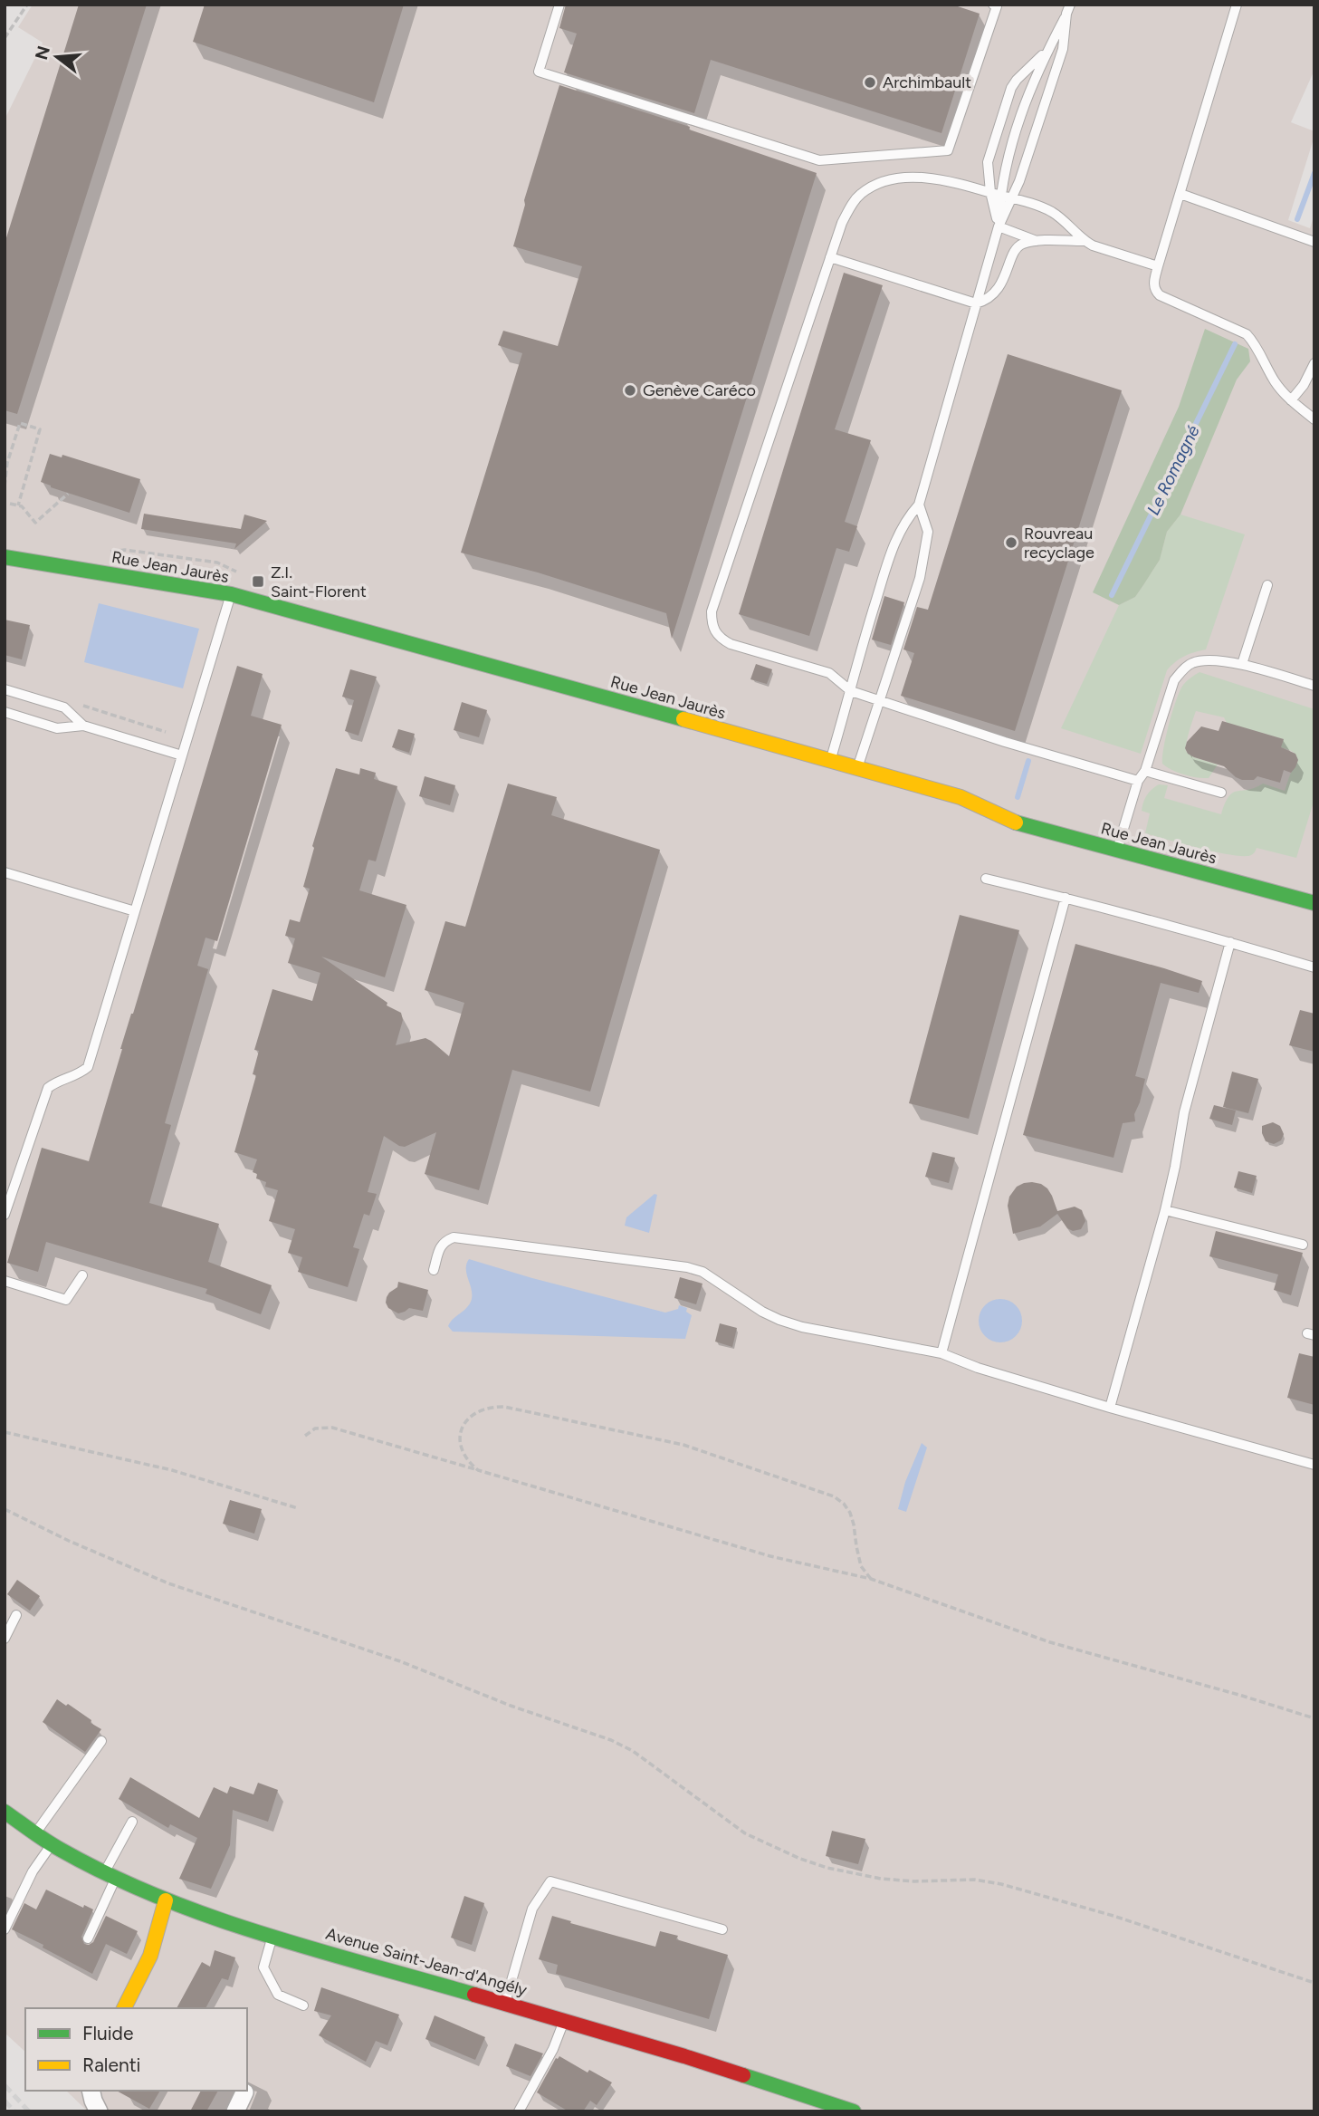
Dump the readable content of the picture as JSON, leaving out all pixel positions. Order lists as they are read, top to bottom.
{
  "streets": {
    "street": ["Rue Jean Jaurès", "Avenue Saint-Jean-d'Angély"]
  },
  "water": ["Le Romagné"],
  "places": {
    "other": ["Archimbault", "Genève Caréco", "Rouvreau recyclage"],
    "transit": ["Z.I. Saint-Florent"]
  },
  "legend": ["Fluide", "Ralenti"],
  "north": "left"
}
